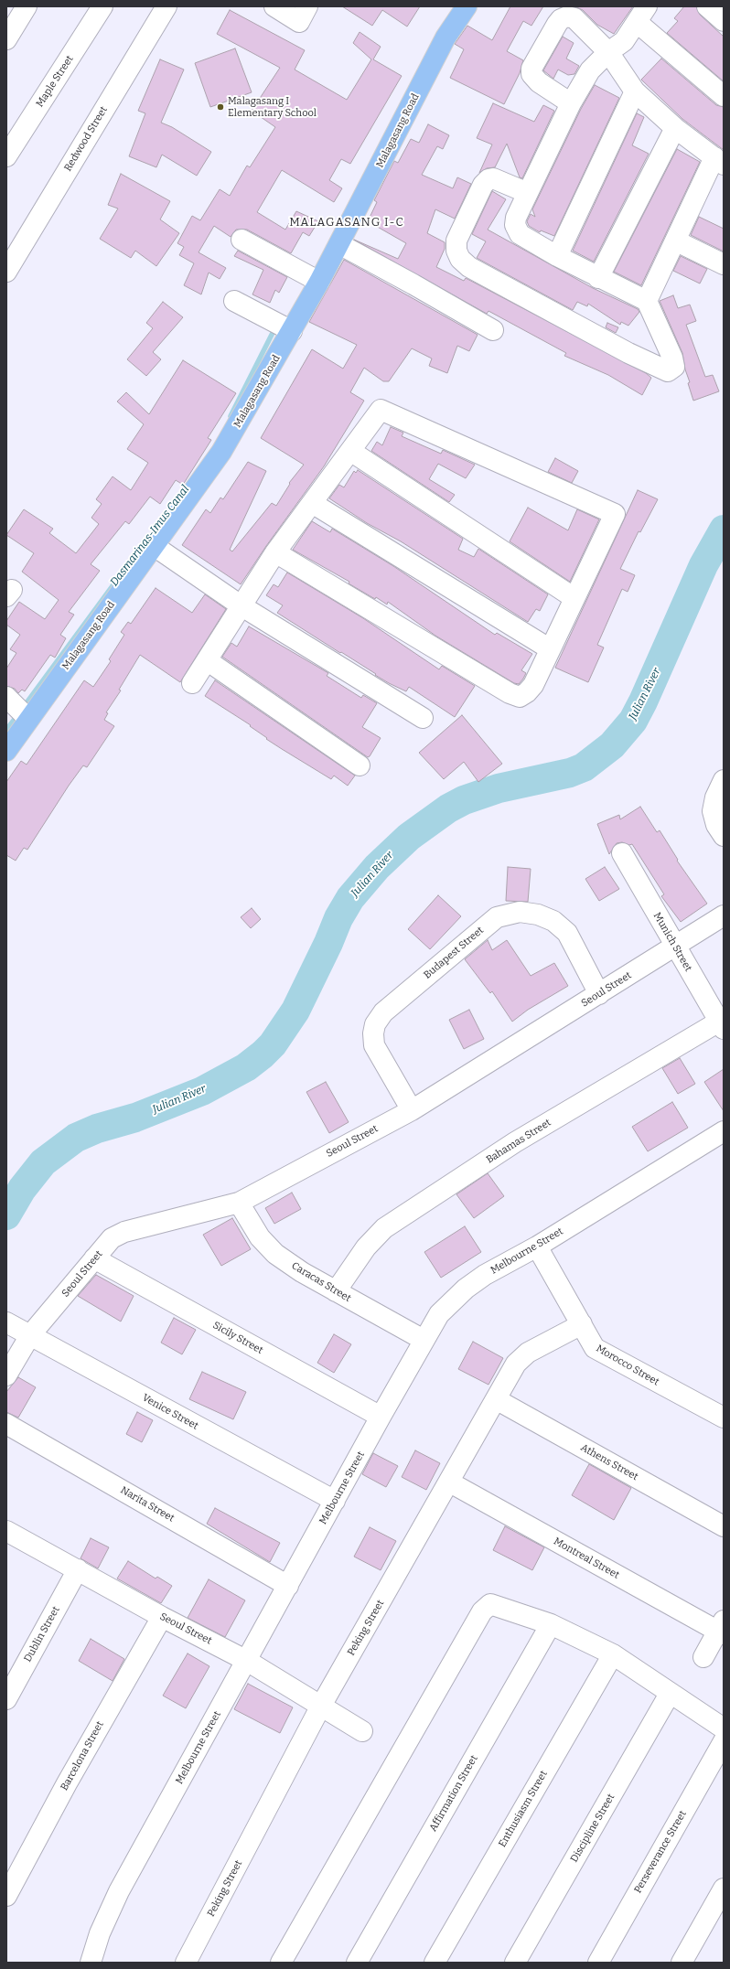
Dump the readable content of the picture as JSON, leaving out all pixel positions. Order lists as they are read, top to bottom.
{
  "streets": {
    "main road": ["Malagasang Road"],
    "street": [
      "Maple Street",
      "Redwood Street",
      "Munich Street",
      "Budapest Street",
      "Seoul Street",
      "Bahamas Street",
      "Melbourne Street",
      "Caracas Street",
      "Sicily Street",
      "Morocco Street",
      "Venice Street",
      "Athens Street",
      "Narita Street",
      "Montreal Street",
      "Peking Street",
      "Dublin Street",
      "Barcelona Street",
      "Affirmation Street",
      "Enthusiasm Street",
      "Discipline Street",
      "Perseverance Street"
    ]
  },
  "crossings": [
    ["Munich Street", "Seoul Street"],
    ["Munich Street", "Bahamas Street"],
    ["Budapest Street", "Seoul Street"],
    ["Seoul Street", "Melbourne Street"],
    ["Seoul Street", "Caracas Street"],
    ["Seoul Street", "Sicily Street"],
    ["Seoul Street", "Venice Street"],
    ["Seoul Street", "Peking Street"],
    ["Seoul Street", "Dublin Street"],
    ["Seoul Street", "Barcelona Street"],
    ["Bahamas Street", "Caracas Street"],
    ["Melbourne Street", "Caracas Street"],
    ["Melbourne Street", "Sicily Street"],
    ["Melbourne Street", "Morocco Street"],
    ["Melbourne Street", "Venice Street"],
    ["Melbourne Street", "Narita Street"],
    ["Morocco Street", "Peking Street"],
    ["Athens Street", "Peking Street"],
    ["Montreal Street", "Peking Street"]
  ],
  "districts": ["MALAGASANG I-C"],
  "water": ["Dasmarinas-Imus Canal", "Julian River"],
  "places": ["Malagasang I Elementary School"]
}
